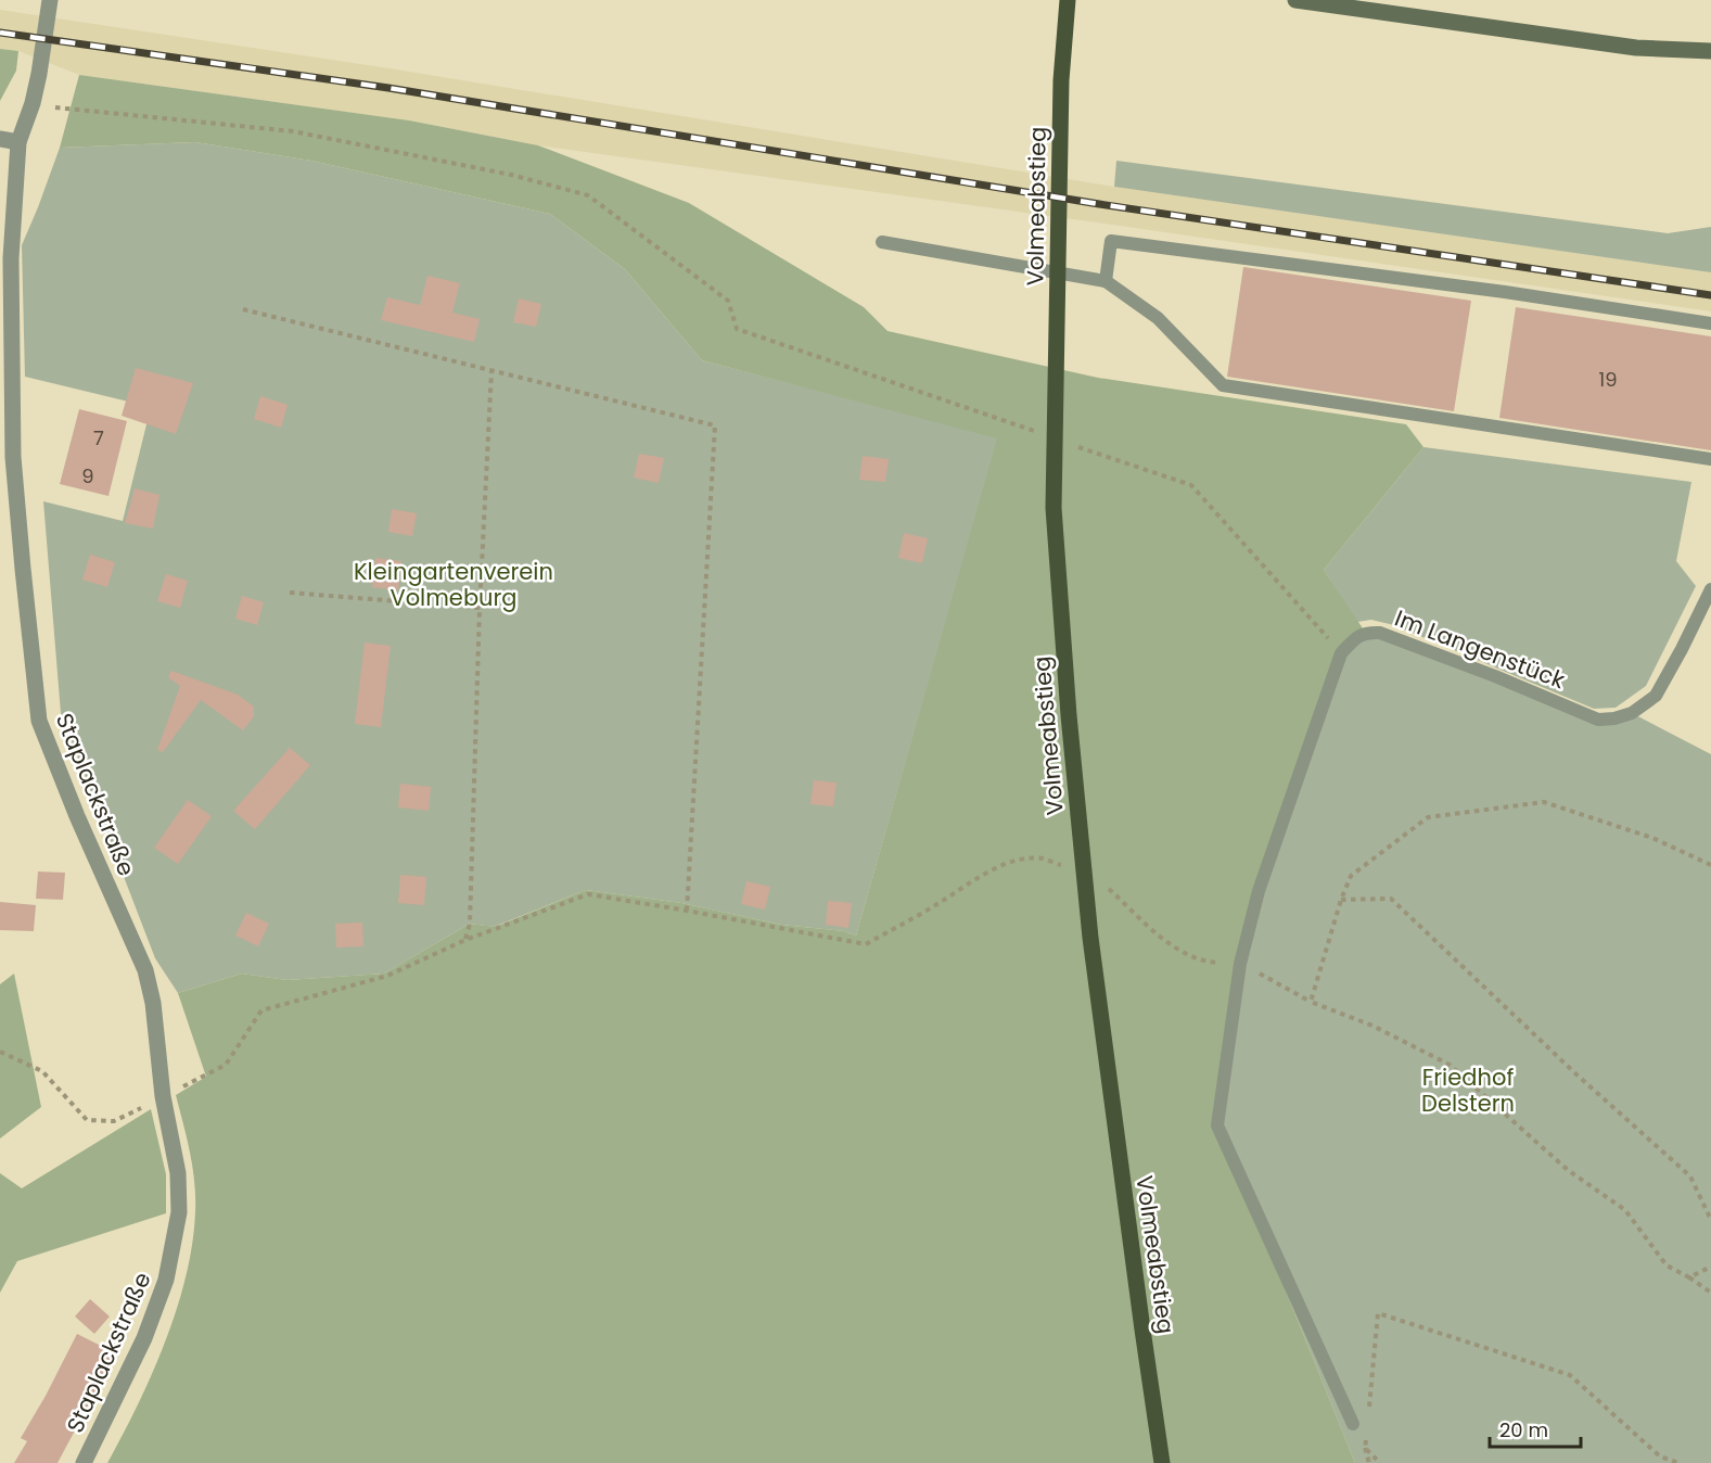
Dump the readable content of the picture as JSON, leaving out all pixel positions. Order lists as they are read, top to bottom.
{
  "streets": {
    "main road": ["Volmeabstieg"],
    "street": ["Staplackstraße"],
    "lane": ["Im Langenstück"]
  },
  "parks": ["Kleingartenverein Volmeburg", "Friedhof Delstern"],
  "house_numbers": ["19", "7", "9"],
  "scale_bar": "20 m"
}
